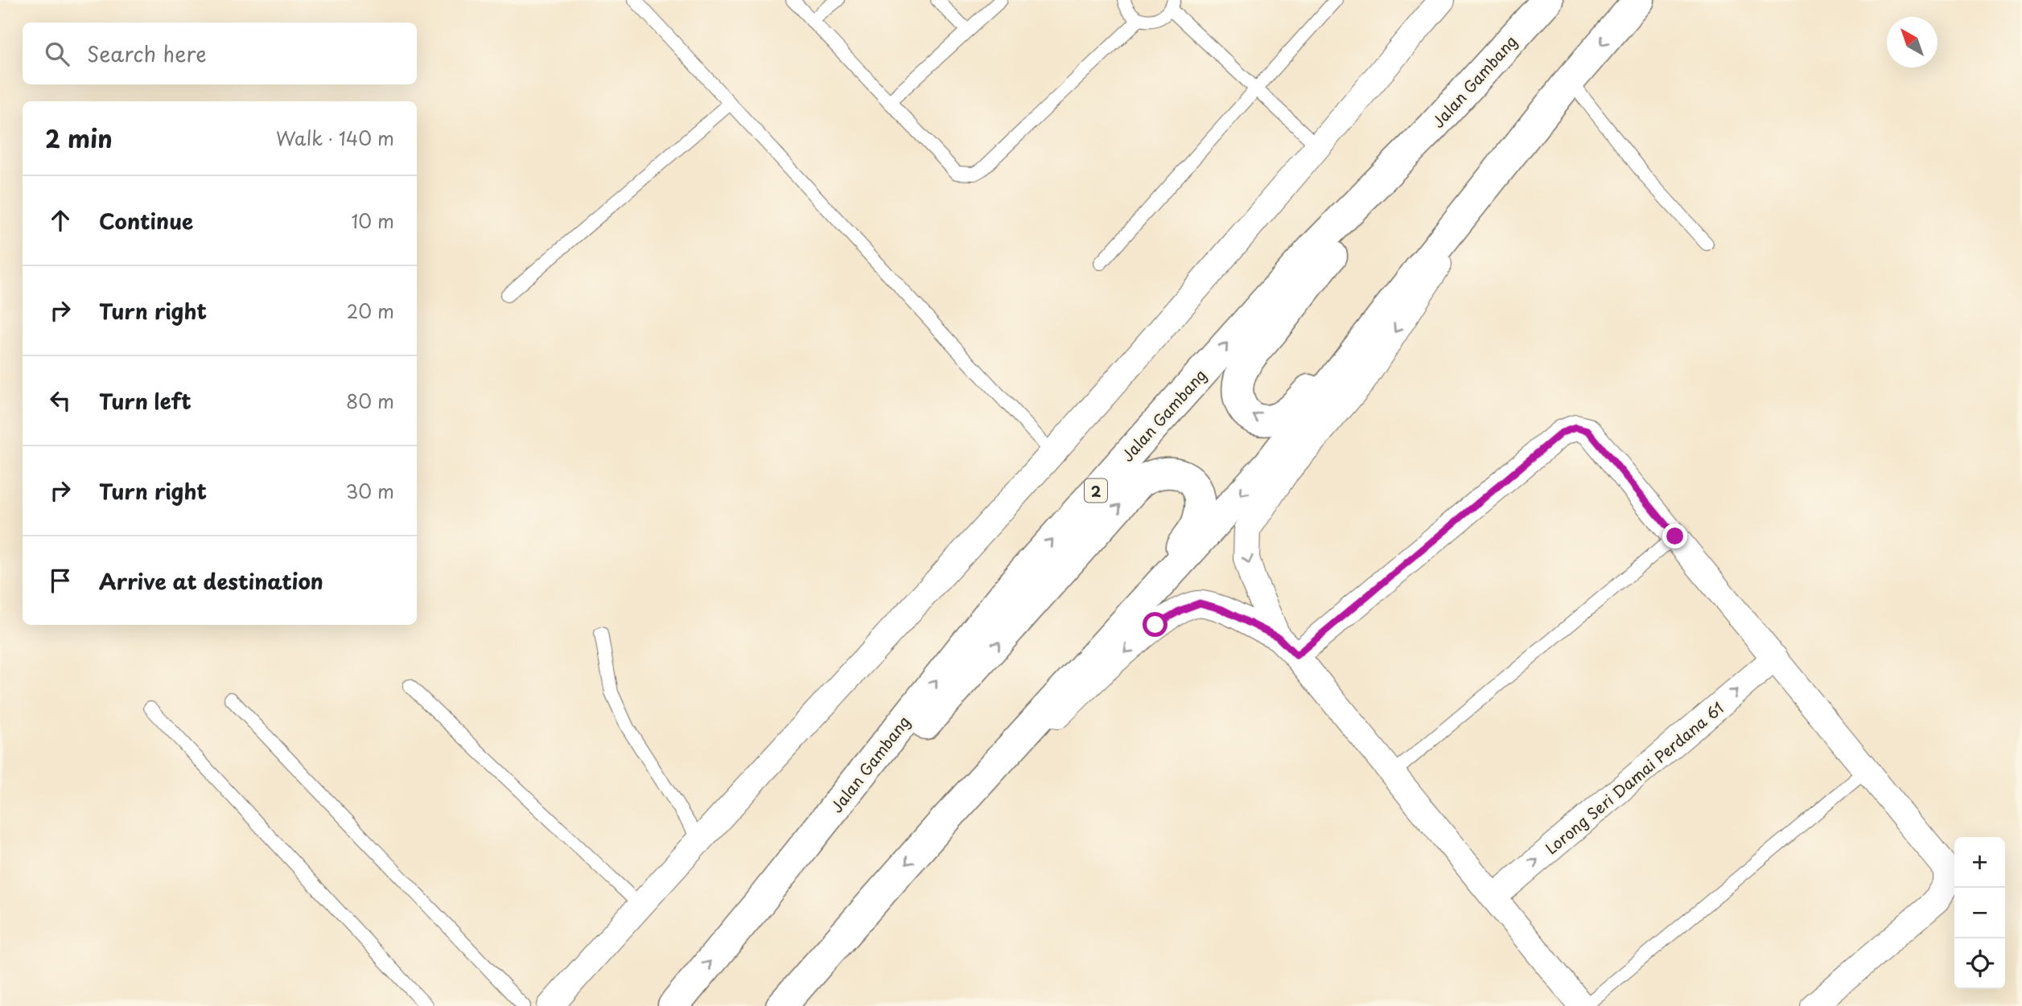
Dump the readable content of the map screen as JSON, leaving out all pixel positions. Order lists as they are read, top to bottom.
{
  "streets": {
    "highway": ["Jalan Gambang", "2"],
    "street": ["Lorong Seri Damai Perdana 61"]
  },
  "one_way": ["Lorong Seri Damai Perdana 61"],
  "north": "top left",
  "page": {
    "search": "Search here",
    "heading": ["2 min", "Walk · 140 m"],
    "list": [
      ["Continue", "10 m"],
      ["Turn right", "20 m"],
      ["Turn left", "80 m"],
      ["Turn right", "30 m"],
      "Arrive at destination"
    ],
    "map_buttons": ["+", "−"]
  }
}
